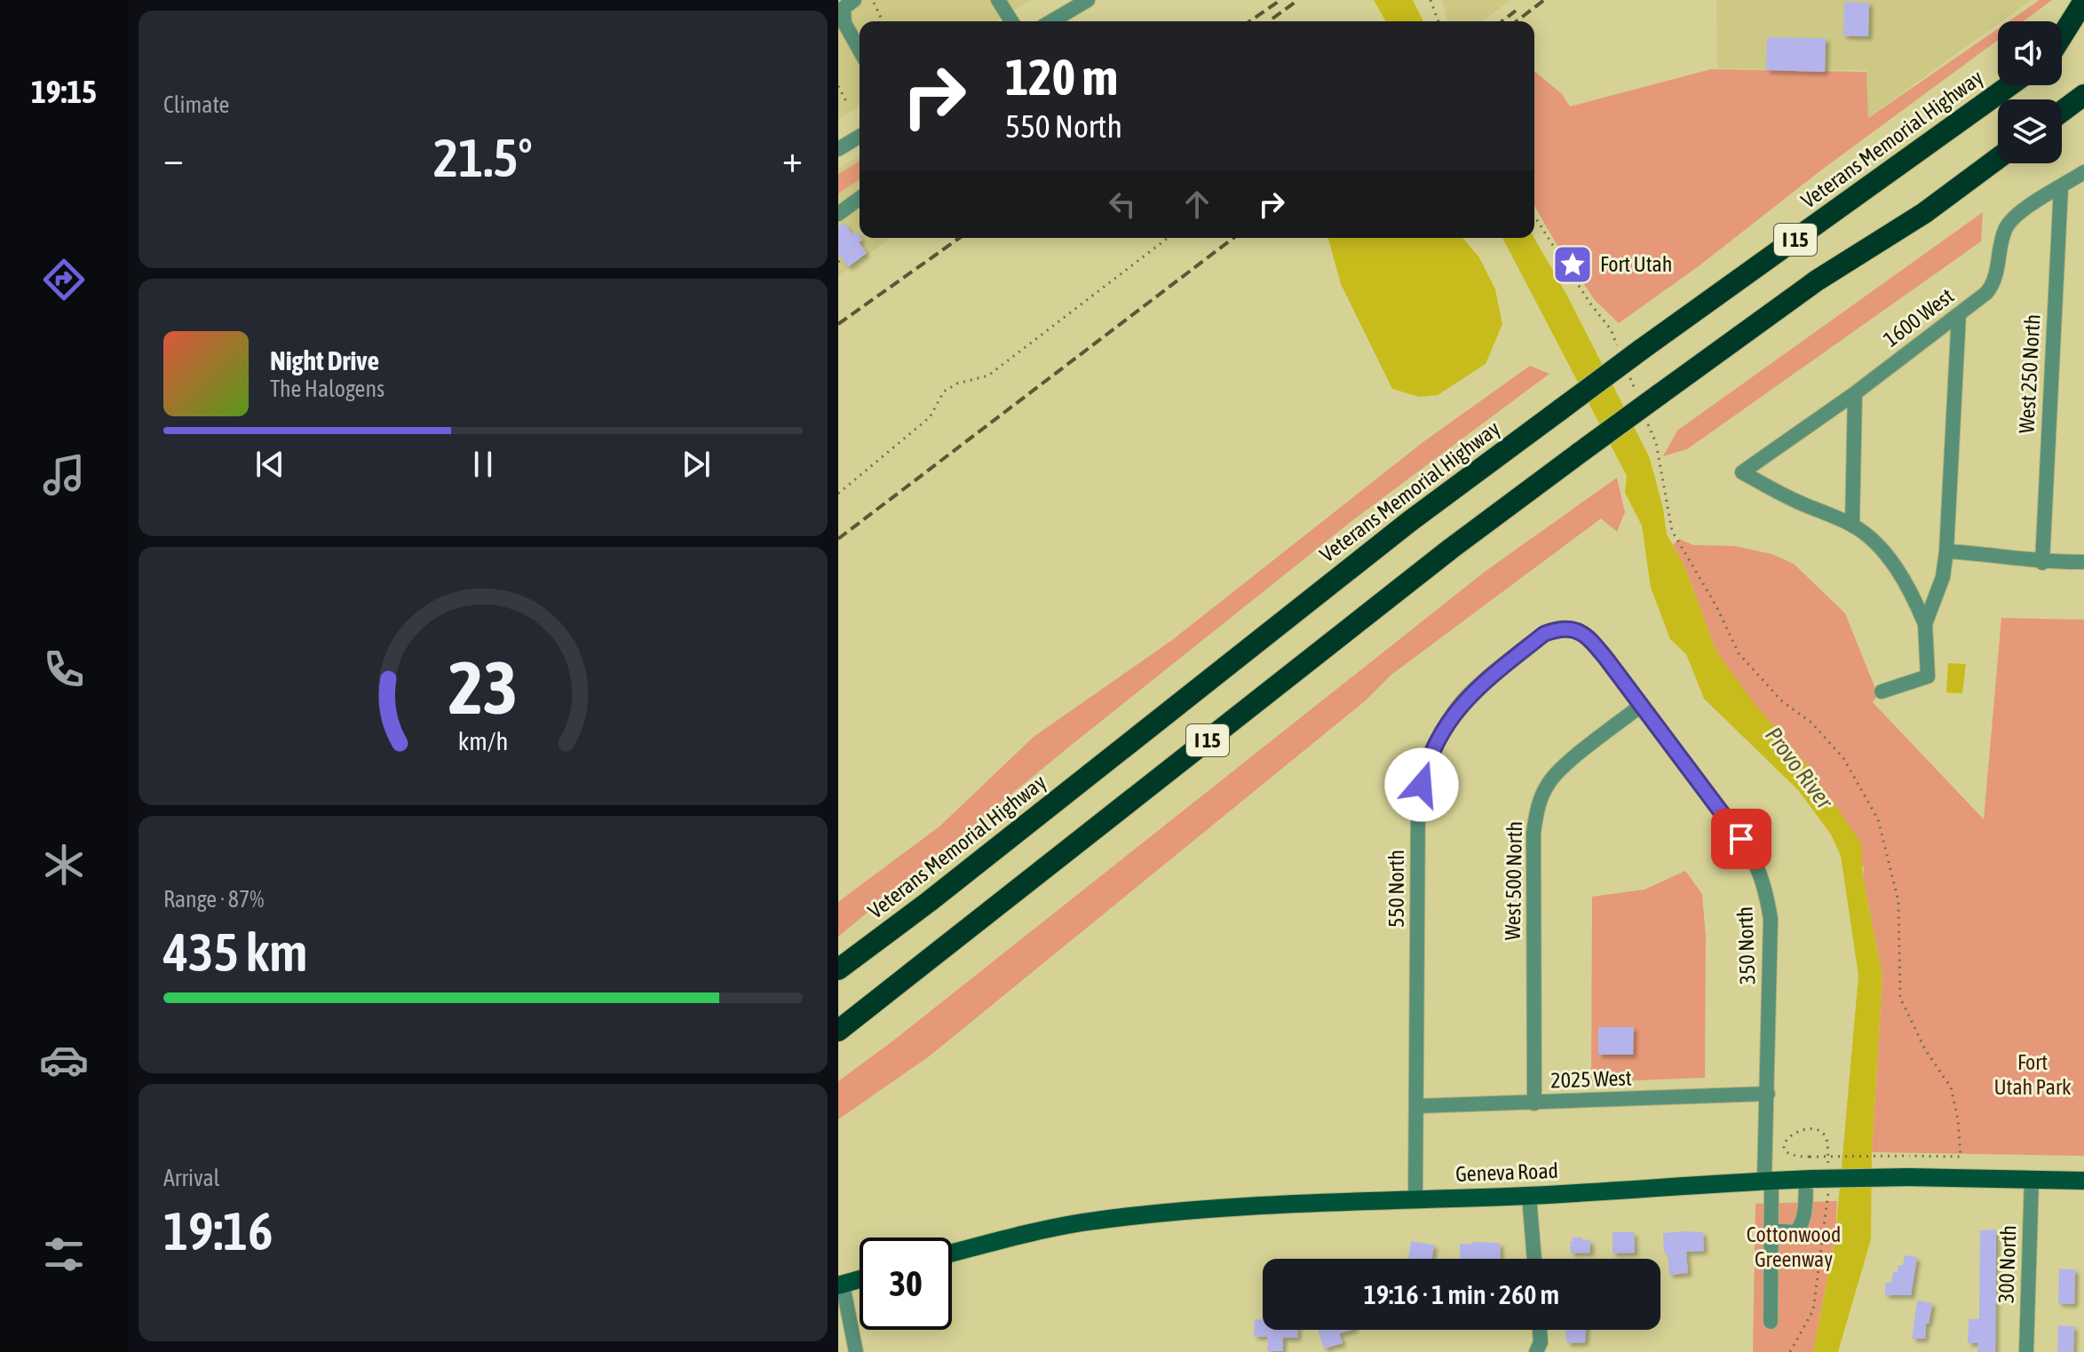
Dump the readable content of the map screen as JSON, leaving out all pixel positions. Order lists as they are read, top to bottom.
{
  "streets": {
    "highway": ["Veterans Memorial Highway", "I 15"],
    "main road": ["Geneva Road"],
    "street": [
      "1600 West",
      "West 250 North",
      "West 500 North",
      "550 North",
      "350 North",
      "2025 West",
      "300 North"
    ]
  },
  "crossings": [
    ["1600 West", "West 250 North"],
    ["West 500 North", "550 North"],
    ["West 500 North", "350 North"],
    ["West 500 North", "2025 West"],
    ["550 North", "350 North"],
    ["550 North", "2025 West"],
    ["550 North", "Geneva Road"],
    ["350 North", "2025 West"],
    ["350 North", "Geneva Road"],
    ["Geneva Road", "300 North"]
  ],
  "water": ["Provo River"],
  "parks": ["Fort Utah Park", "Cottonwood Greenway"],
  "places": {
    "place": ["Fort Utah"]
  },
  "page": {
    "tabs": "19:15",
    "tile": [
      "Climate",
      ["Range · 87%", "435 km"],
      ["Arrival", "19:16"]
    ],
    "turn": ["120 m", "550 North"],
    "heat": ["−", "21.5°", "+"],
    "song": ["Night Drive", "The Halogens"],
    "limit": "30",
    "trip": "19:16 · 1 min · 260 m",
    "gauge": ["23", "km/h"]
  }
}
